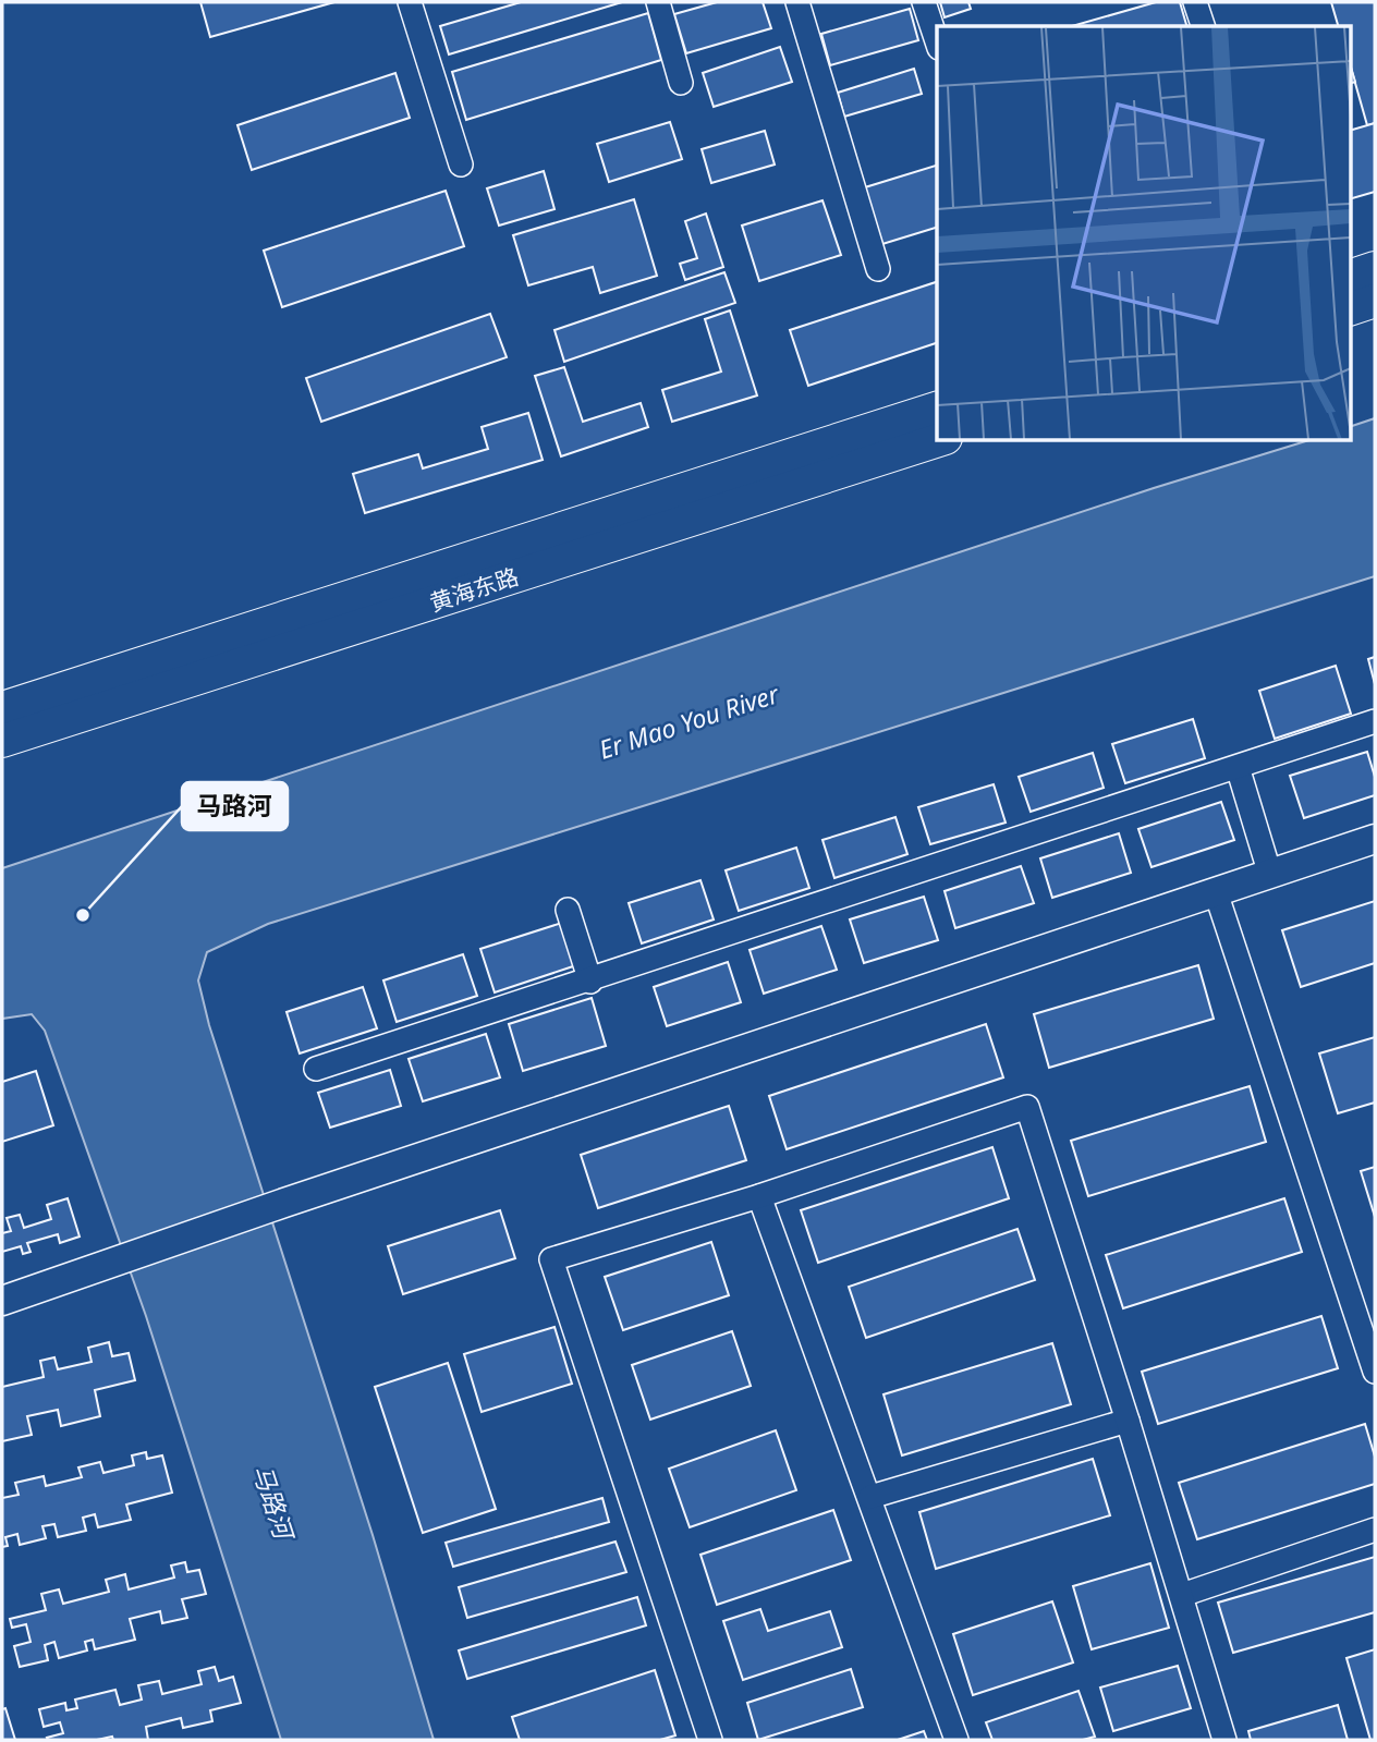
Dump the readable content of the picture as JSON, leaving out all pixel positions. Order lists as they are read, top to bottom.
{
  "streets": {
    "main road": ["黄海东路"]
  },
  "water": ["Er Mao You River", "马路河"],
  "places": ["马路河"]
}
